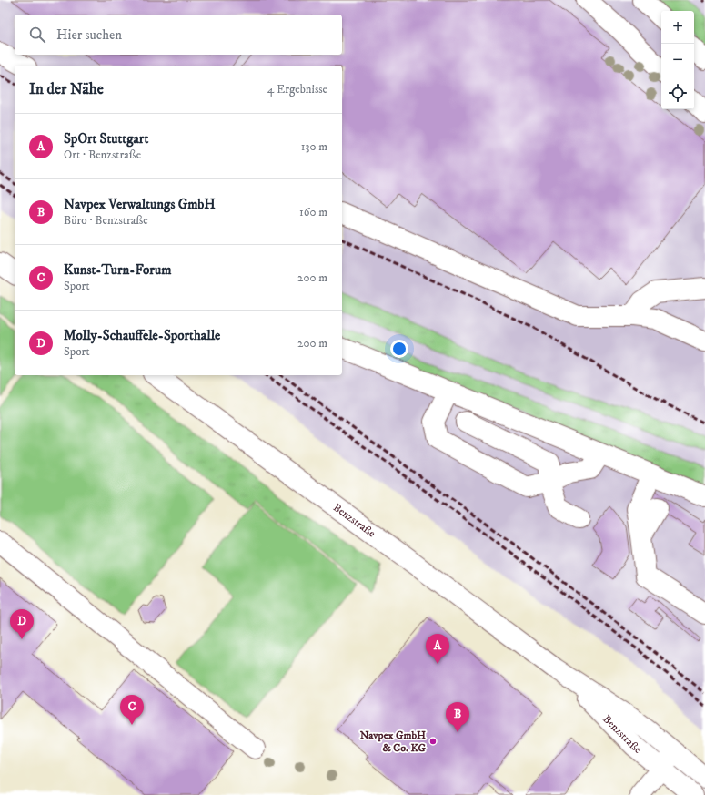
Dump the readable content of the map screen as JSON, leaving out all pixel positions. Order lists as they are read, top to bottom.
{
  "streets": {
    "main road": ["Benzstraße"]
  },
  "places": ["Navpex GmbH & Co. KG"],
  "page": {
    "map_buttons": ["+", "−"],
    "search": "Hier suchen",
    "heading": ["In der Nähe", "4 Ergebnisse"],
    "list": [
      {
        "mark": "A",
        "name": "SpOrt Stuttgart",
        "note": "Ort · Benzstraße",
        "value": "130 m"
      },
      {
        "mark": "B",
        "name": "Navpex Verwaltungs GmbH",
        "note": "Büro · Benzstraße",
        "value": "160 m"
      },
      {
        "mark": "C",
        "name": "Kunst-Turn-Forum",
        "note": "Sport",
        "value": "200 m"
      },
      {
        "mark": "D",
        "name": "Molly-Schauffele-Sporthalle",
        "note": "Sport",
        "value": "200 m"
      }
    ],
    "pins": [
      "D",
      "A",
      "C",
      "B"
    ]
  }
}
